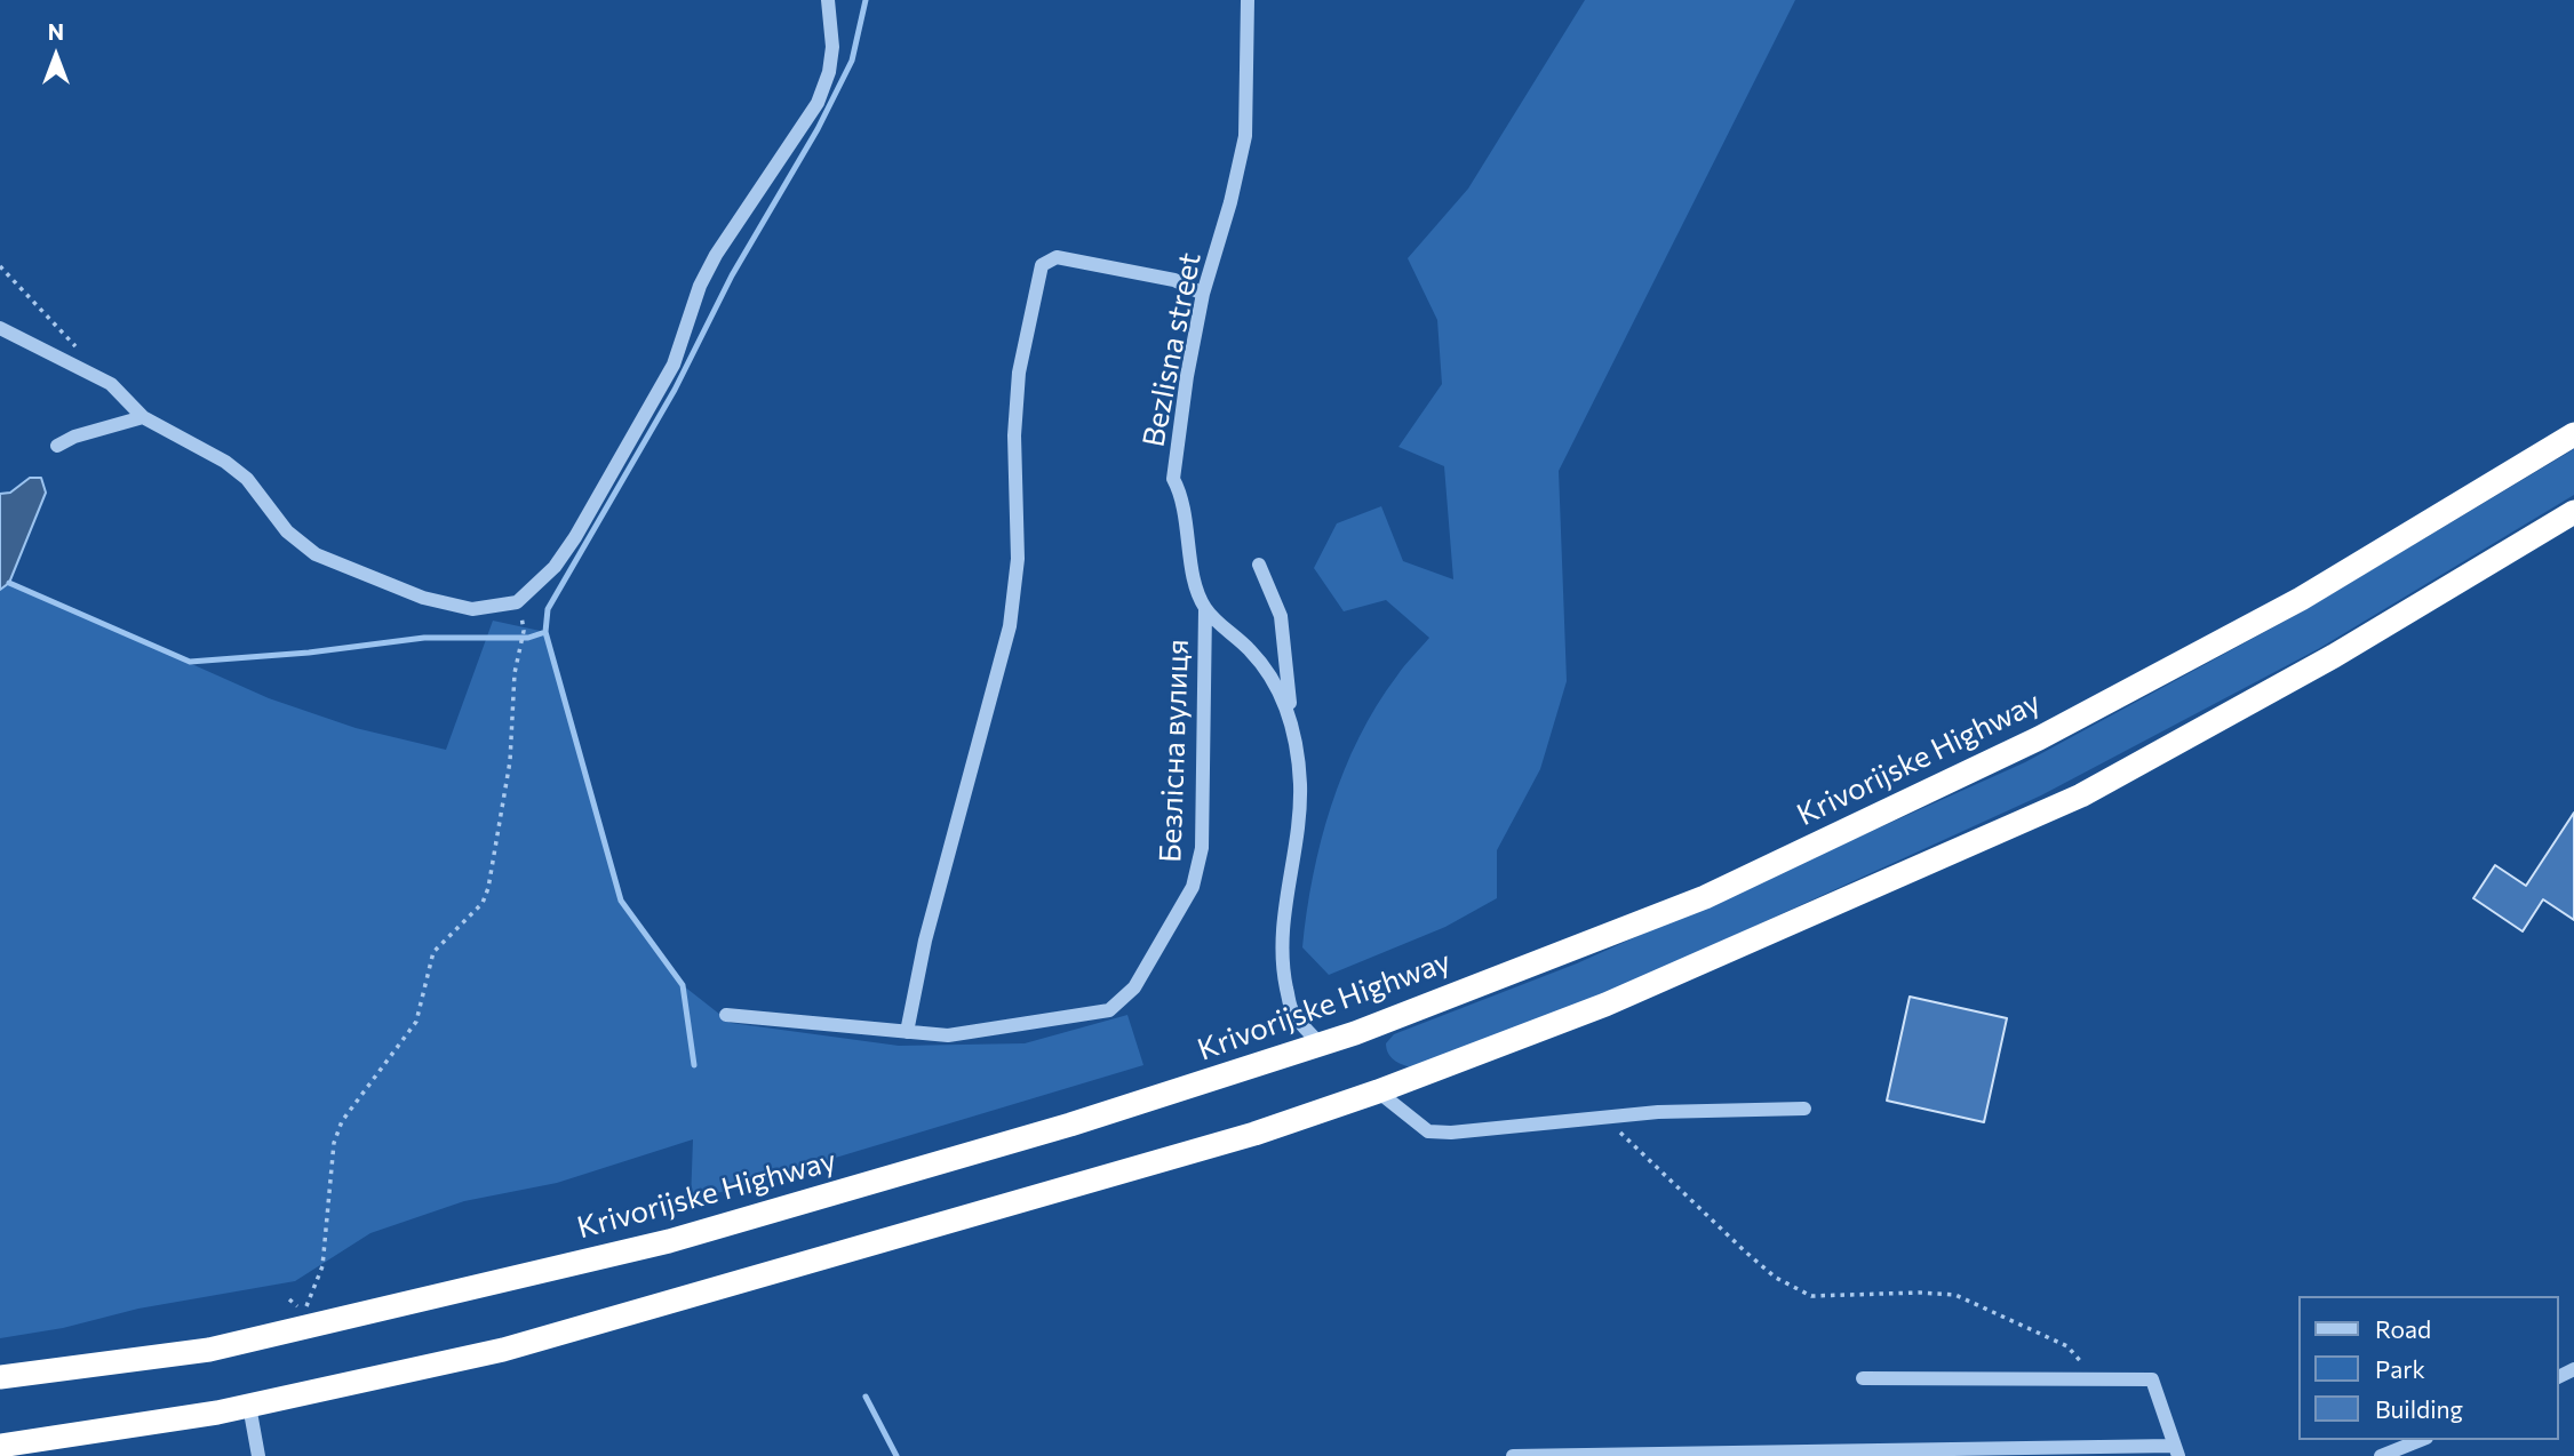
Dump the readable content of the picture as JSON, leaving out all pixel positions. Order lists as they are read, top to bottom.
{
  "streets": {
    "highway": ["Krivorijske Highway"],
    "street": ["Bezlisna street", "Безлісна вулиця"]
  },
  "crossings": [
    ["Bezlisna street", "Безлісна вулиця"]
  ],
  "legend": ["Road", "Park", "Building"],
  "north": "top"
}
